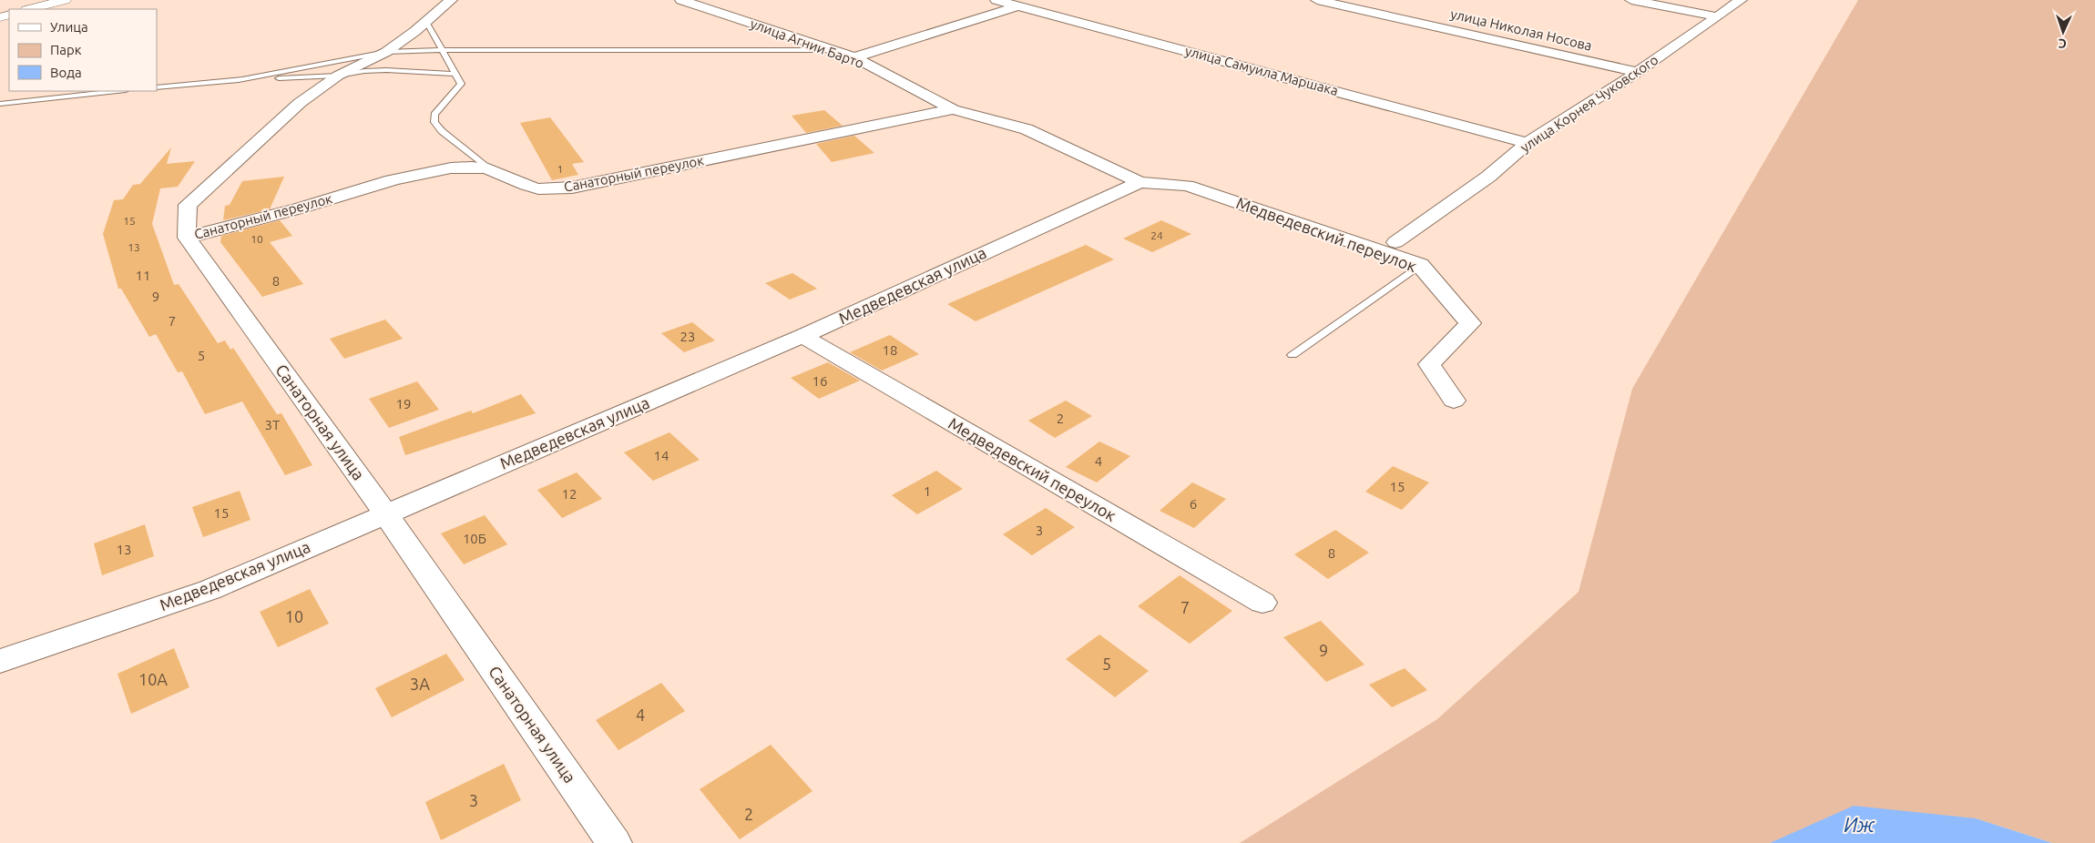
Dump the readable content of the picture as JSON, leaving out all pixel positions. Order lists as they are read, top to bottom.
{
  "streets": {
    "street": [
      "улица Николая Носова",
      "улица Агнии Барто",
      "улица Самуила Маршака",
      "улица Корнея Чуковского",
      "Санаторный переулок",
      "Медведевский переулок",
      "Медведевская улица",
      "Санаторная улица"
    ]
  },
  "crossings": [
    ["улица Николая Носова", "улица Корнея Чуковского"],
    ["улица Агнии Барто", "Санаторный переулок"],
    ["улица Самуила Маршака", "улица Корнея Чуковского"],
    ["Санаторный переулок", "Санаторная улица"],
    ["Медведевский переулок", "Медведевская улица"],
    ["Медведевская улица", "Санаторная улица"]
  ],
  "water": ["Иж"],
  "house_numbers": [
    "1",
    "15",
    "24",
    "10",
    "13",
    "11",
    "8",
    "9",
    "7",
    "23",
    "18",
    "5",
    "16",
    "19",
    "2",
    "3Т",
    "14",
    "4",
    "15",
    "1",
    "12",
    "6",
    "15",
    "3",
    "10Б",
    "13",
    "8",
    "7",
    "10",
    "9",
    "5",
    "10А",
    "3А",
    "4",
    "3",
    "2"
  ],
  "legend": ["Улица", "Парк", "Вода"],
  "north": "bottom"
}
